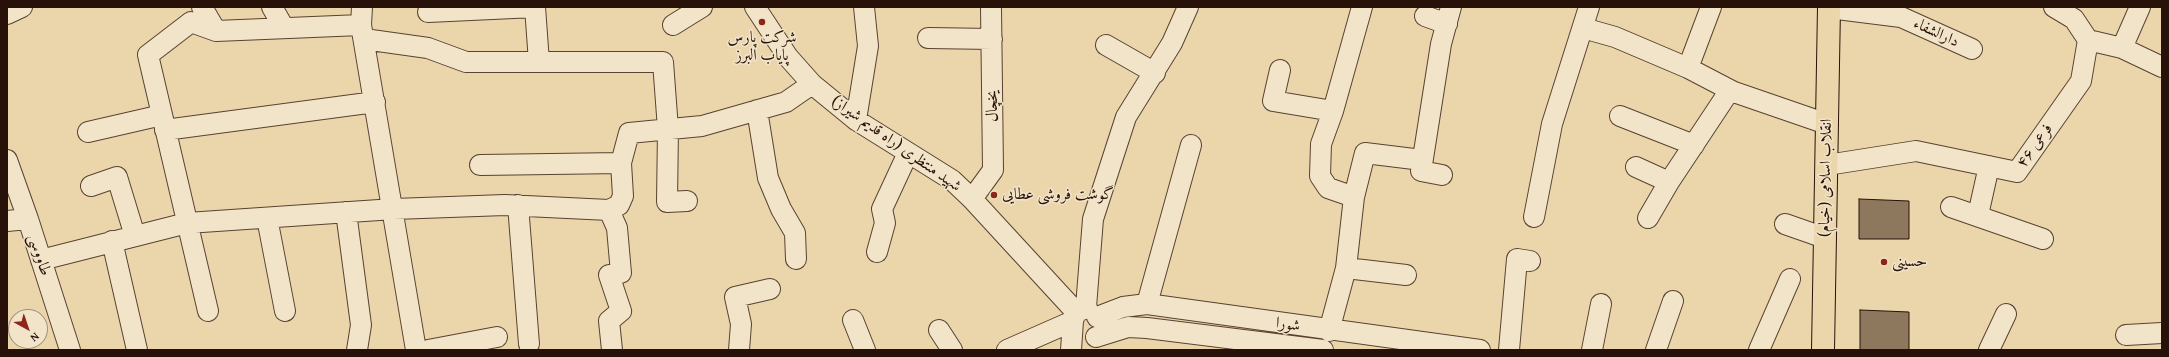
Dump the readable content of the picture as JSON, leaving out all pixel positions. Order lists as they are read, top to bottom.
{
  "streets": {
    "main road": ["انقلاب اسلامی (خیام)"],
    "street": [
      "دارالشفاء",
      "یخچال",
      "شهید منتظری (راه قدیم شیراز)",
      "فرعی ۴۶",
      "طاووسی",
      "شورا"
    ]
  },
  "crossings": [
    ["دارالشفاء", "انقلاب اسلامی (خیام)"],
    ["یخچال", "شهید منتظری (راه قدیم شیراز)"],
    ["شهید منتظری (راه قدیم شیراز)", "شورا"],
    ["فرعی ۴۶", "انقلاب اسلامی (خیام)"]
  ],
  "places": ["شرکت پارس پایاب البرز", "گوشت فروشی عطایی", "حسینی"],
  "north": "bottom right"
}
